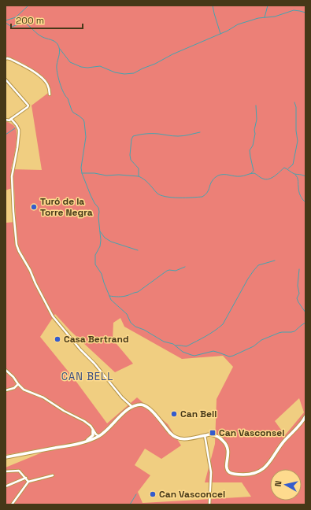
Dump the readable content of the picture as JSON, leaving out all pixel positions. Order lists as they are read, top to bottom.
{
  "districts": ["CAN BELL"],
  "places": {
    "other": [
      "Turó de la Torre Negra",
      "Casa Bertrand",
      "Can Bell",
      "Can Vasconcel"
    ],
    "transit": ["Can Vasconsel"]
  },
  "scale_bar": "200 m",
  "north": "left"
}
